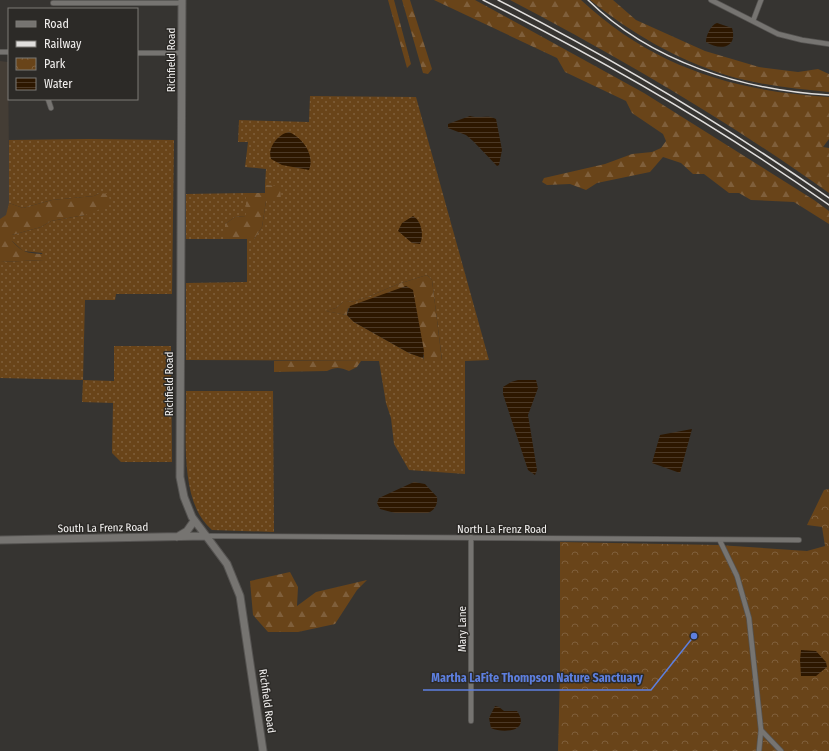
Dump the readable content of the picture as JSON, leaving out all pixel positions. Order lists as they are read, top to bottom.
{
  "streets": {
    "street": [
      "Richfield Road",
      "South La Frenz Road",
      "North La Frenz Road",
      "Mary Lane"
    ]
  },
  "crossings": [
    ["Richfield Road", "South La Frenz Road"],
    ["Richfield Road", "North La Frenz Road"],
    ["South La Frenz Road", "North La Frenz Road"],
    ["North La Frenz Road", "Mary Lane"]
  ],
  "places": ["Martha LaFite Thompson Nature Sanctuary"],
  "legend": [
    "Road",
    "Railway",
    "Park",
    "Water"
  ]
}
